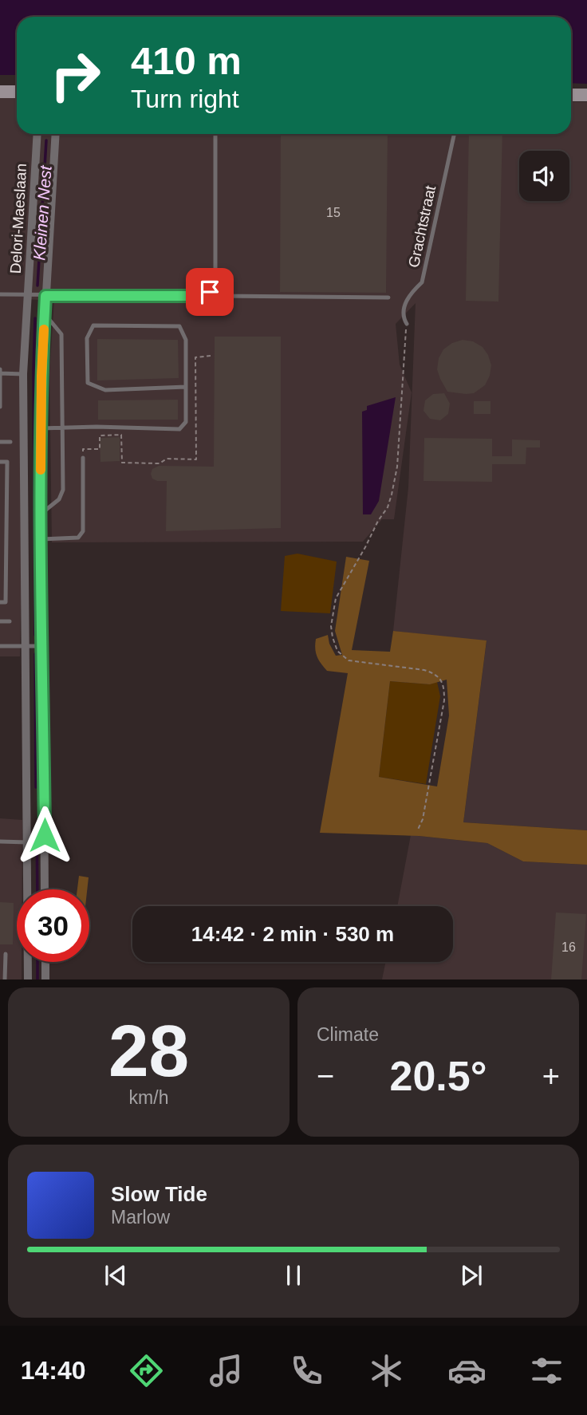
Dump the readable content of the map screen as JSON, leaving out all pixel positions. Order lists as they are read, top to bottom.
{
  "streets": {
    "street": ["Delori-Maeslaan"],
    "lane": ["Grachtstraat"]
  },
  "water": ["Kleinen Nest"],
  "house_numbers": ["15", "16"],
  "page": {
    "turn": ["410 m", "Turn right"],
    "limit": "30",
    "trip": "14:42 · 2 min · 530 m",
    "tile": [
      ["28", "km/h"],
      "Climate"
    ],
    "heat": ["−", "20.5°", "+"],
    "song": ["Slow Tide", "Marlow"],
    "tabs": "14:40"
  }
}
